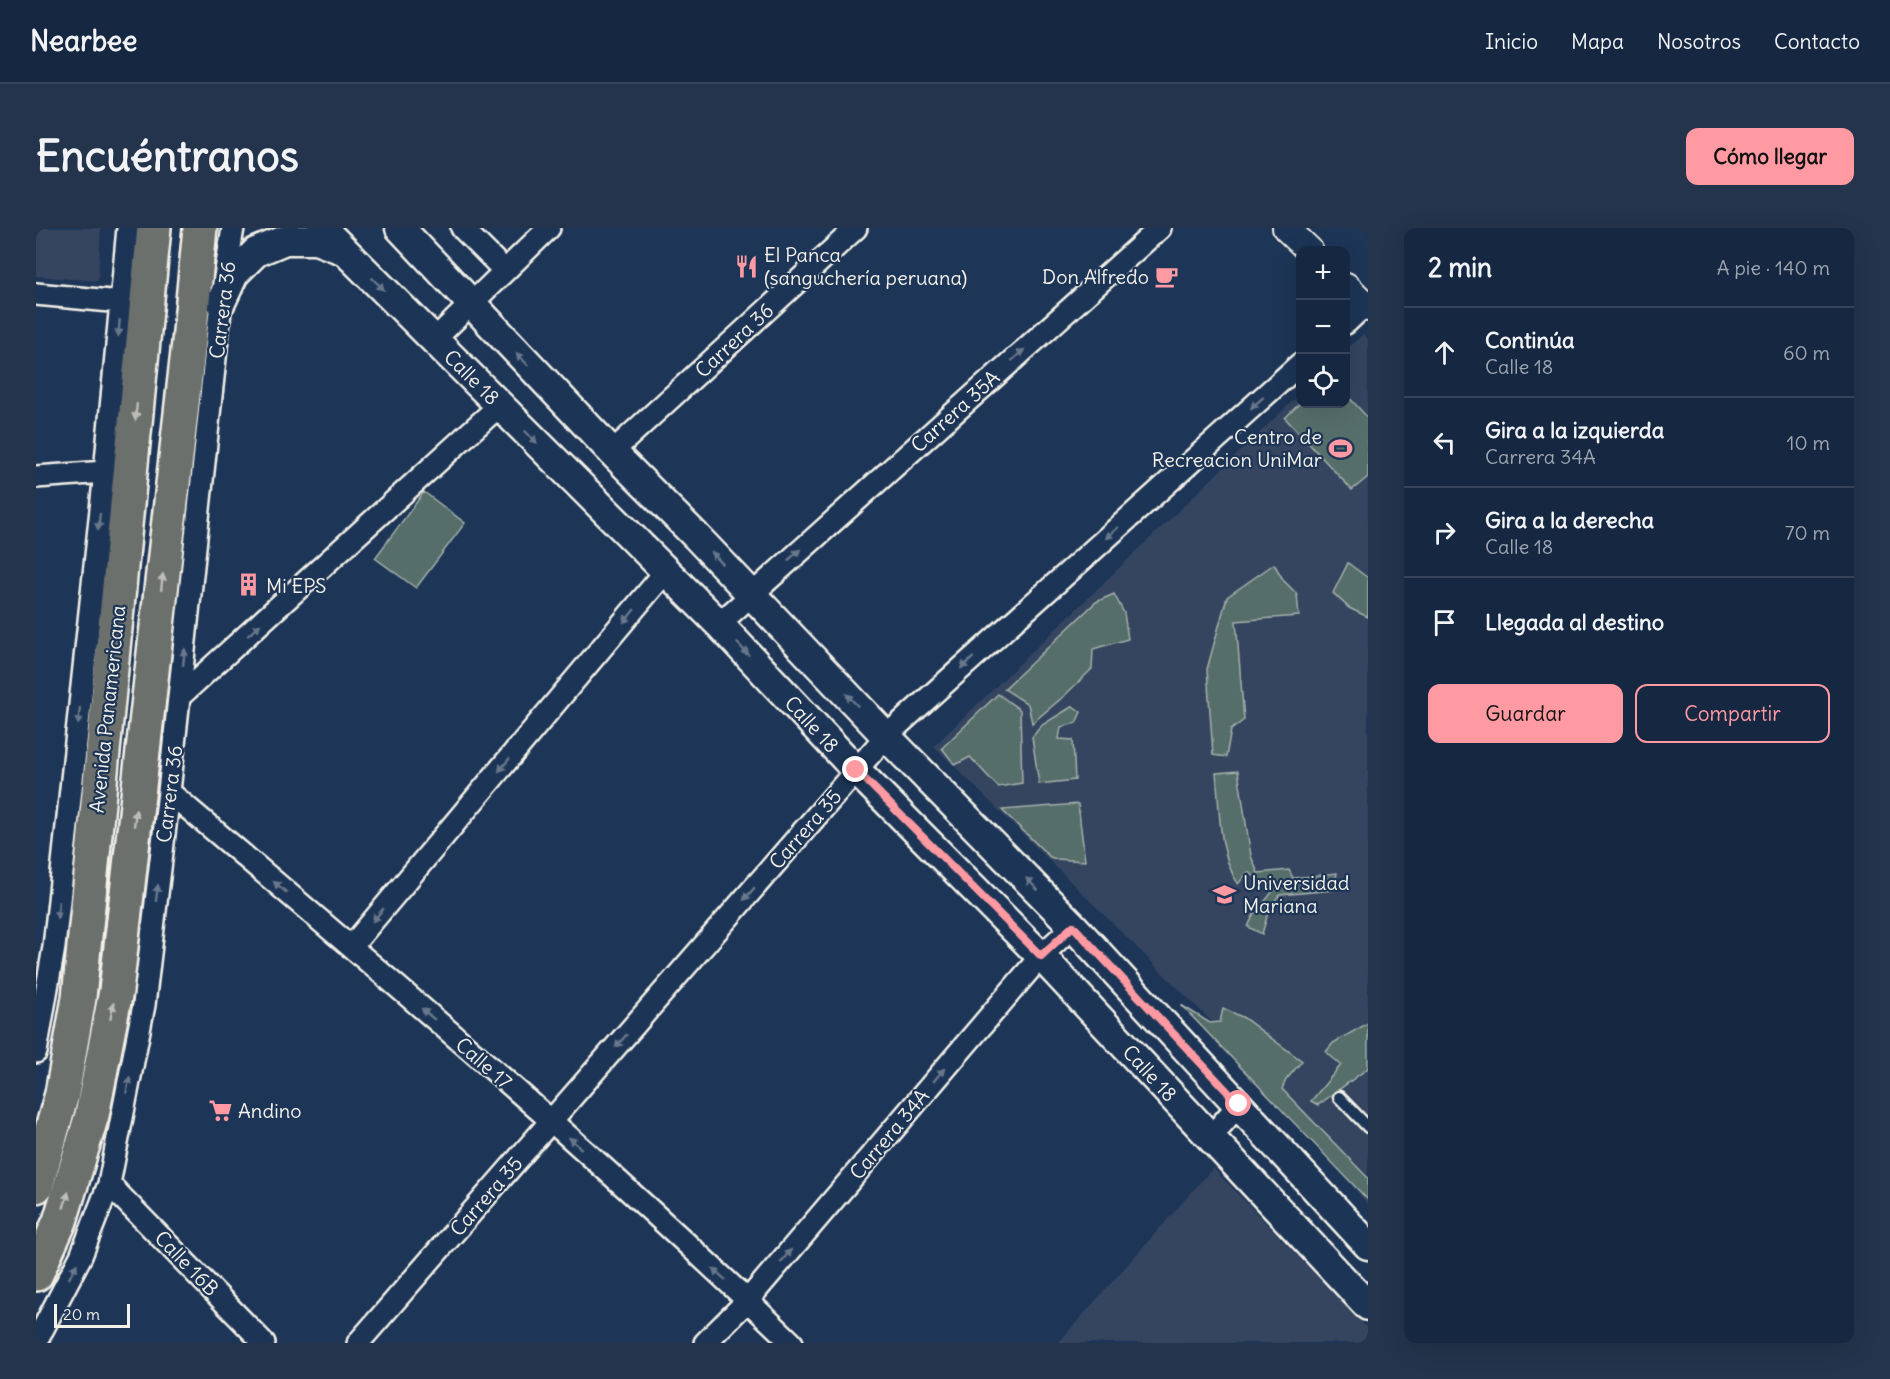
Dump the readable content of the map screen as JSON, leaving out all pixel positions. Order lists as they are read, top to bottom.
{
  "streets": {
    "main road": ["Calle 18", "Avenida Panamericana"],
    "street": [
      "Carrera 36",
      "Carrera 35A",
      "Carrera 35",
      "Calle 17",
      "Carrera 34A",
      "Calle 16B"
    ]
  },
  "crossings": [
    ["Carrera 36", "Calle 17"],
    ["Carrera 36", "Calle 16B"],
    ["Calle 18", "Carrera 35A"],
    ["Calle 18", "Carrera 35"],
    ["Calle 18", "Carrera 34A"],
    ["Carrera 35", "Calle 17"],
    ["Calle 17", "Carrera 34A"]
  ],
  "one_way": [
    "Carrera 35A",
    "Carrera 35",
    "Calle 17",
    "Carrera 34A"
  ],
  "places": {
    "restaurant": ["El Panca (sanguchería peruana)"],
    "cafe": ["Don Alfredo"],
    "sports": ["Centro de Recreacion UniMar"],
    "building": ["Mi EPS"],
    "school or university": ["Universidad Mariana"],
    "supermarket": ["Andino"]
  },
  "scale_bar": "20 m",
  "page": {
    "header": "Nearbee",
    "nav": [
      "Inicio",
      "Mapa",
      "Nosotros",
      "Contacto"
    ],
    "buttons": [
      "Cómo llegar",
      ["Guardar", "Compartir"]
    ],
    "title": "Encuéntranos",
    "heading": ["2 min", "A pie · 140 m"],
    "map_buttons": ["+", "−"],
    "list": [
      ["Continúa", "Calle 18", "60 m"],
      ["Gira a la izquierda", "Carrera 34A", "10 m"],
      ["Gira a la derecha", "Calle 18", "70 m"],
      "Llegada al destino"
    ],
    "scale": "20 m"
  }
}
